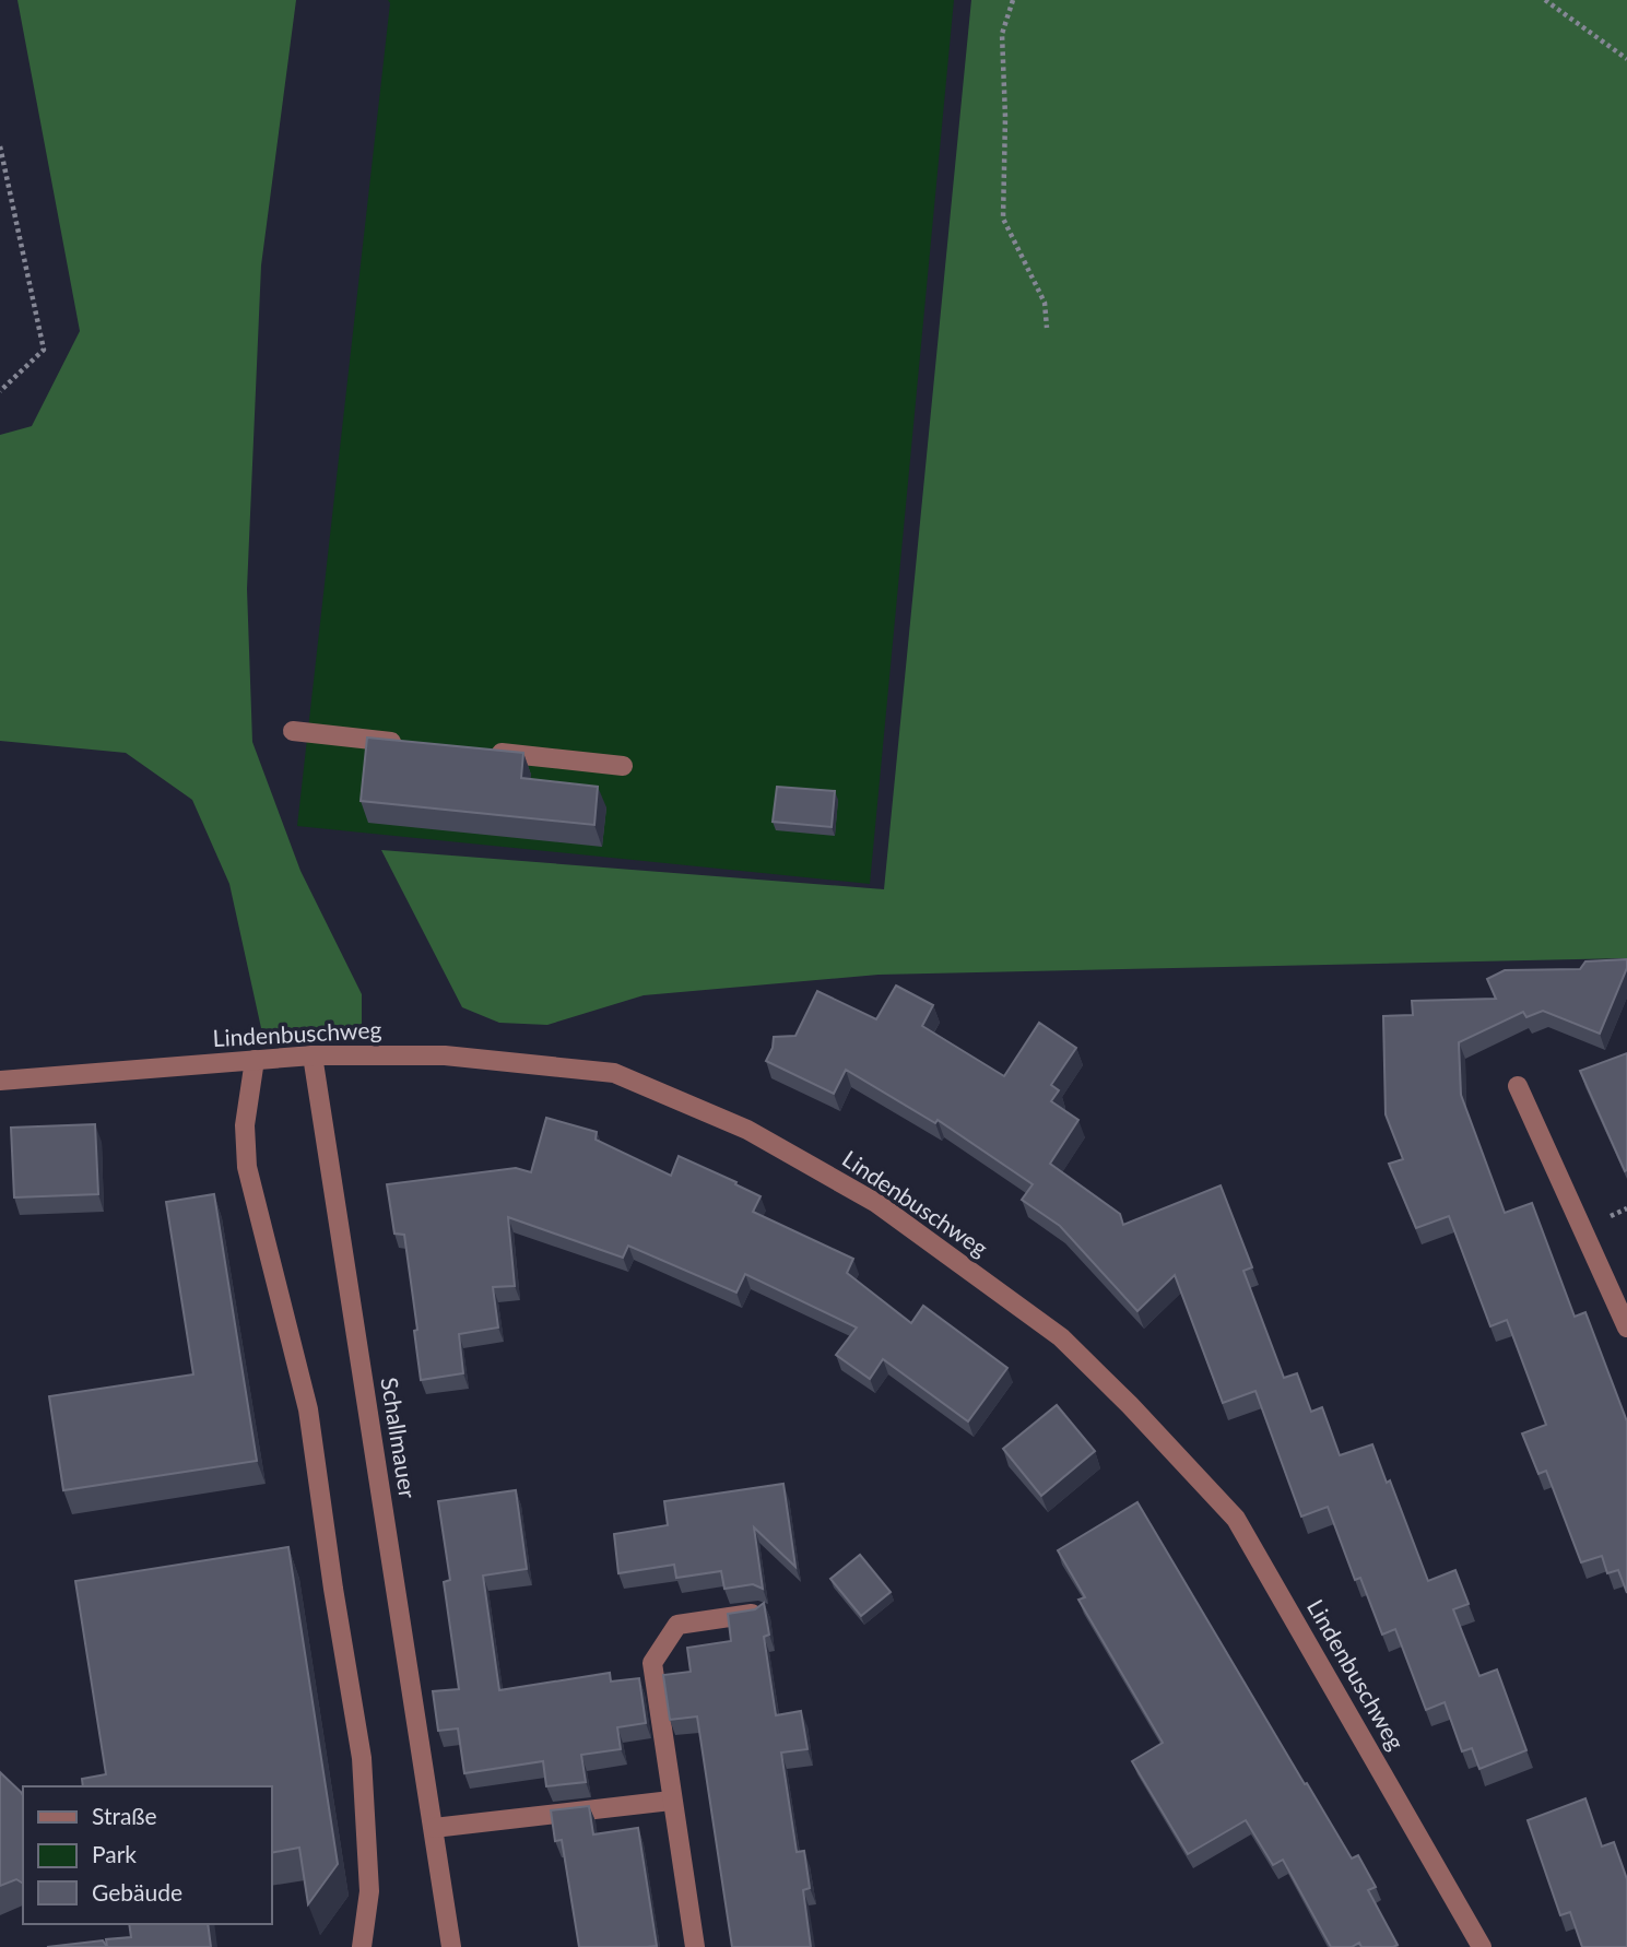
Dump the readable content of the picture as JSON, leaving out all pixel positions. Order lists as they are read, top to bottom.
{
  "streets": {
    "street": ["Lindenbuschweg", "Schallmauer"]
  },
  "crossings": [
    ["Lindenbuschweg", "Schallmauer"]
  ],
  "legend": ["Straße", "Park", "Gebäude"]
}
